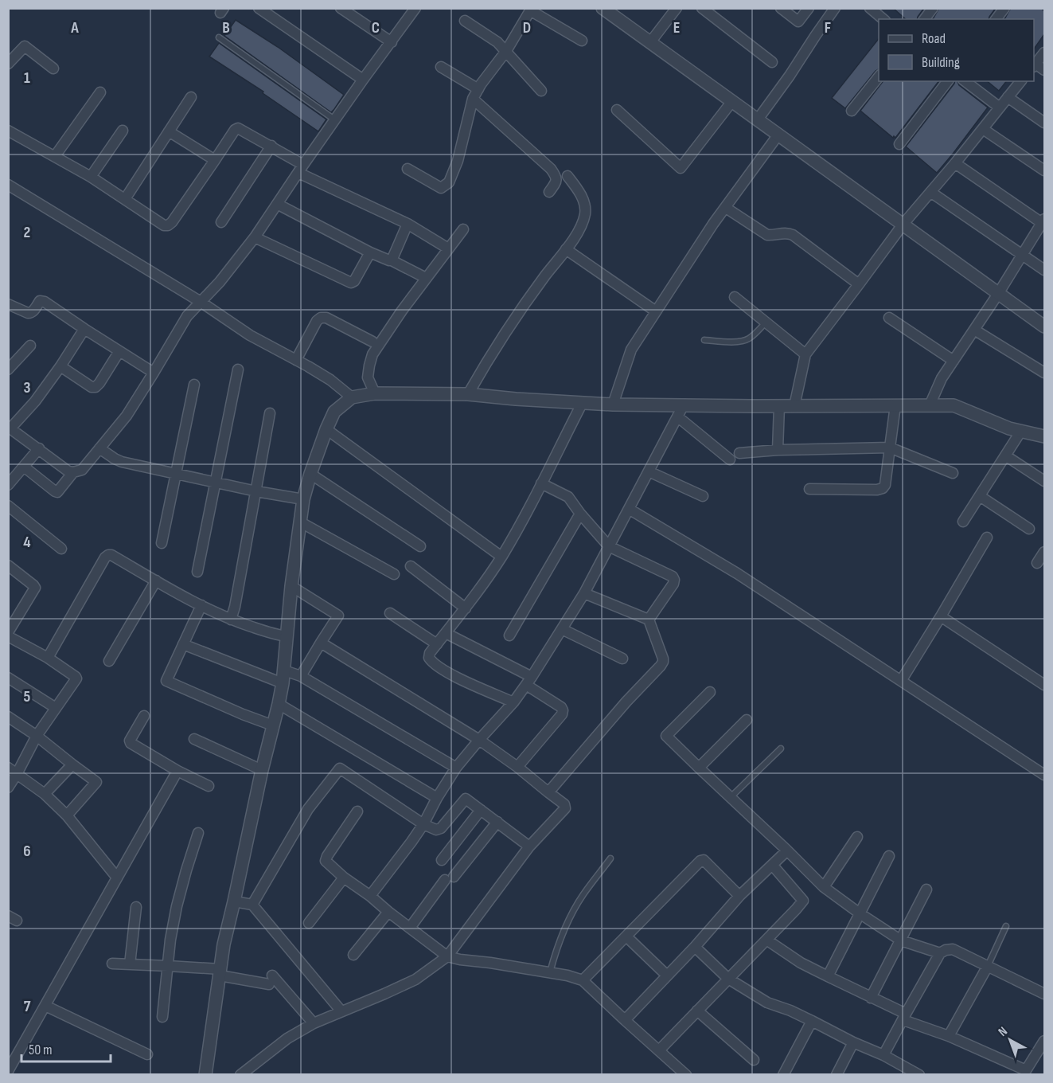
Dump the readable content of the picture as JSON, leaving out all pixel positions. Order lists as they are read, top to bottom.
{
  "legend": ["Road", "Building"],
  "scale_bar": "50 m",
  "north": "top left",
  "grid": {
    "columns": [
      "A",
      "B",
      "C",
      "D",
      "E",
      "F"
    ],
    "rows": [
      "1",
      "2",
      "3",
      "4",
      "5",
      "6",
      "7"
    ]
  }
}
